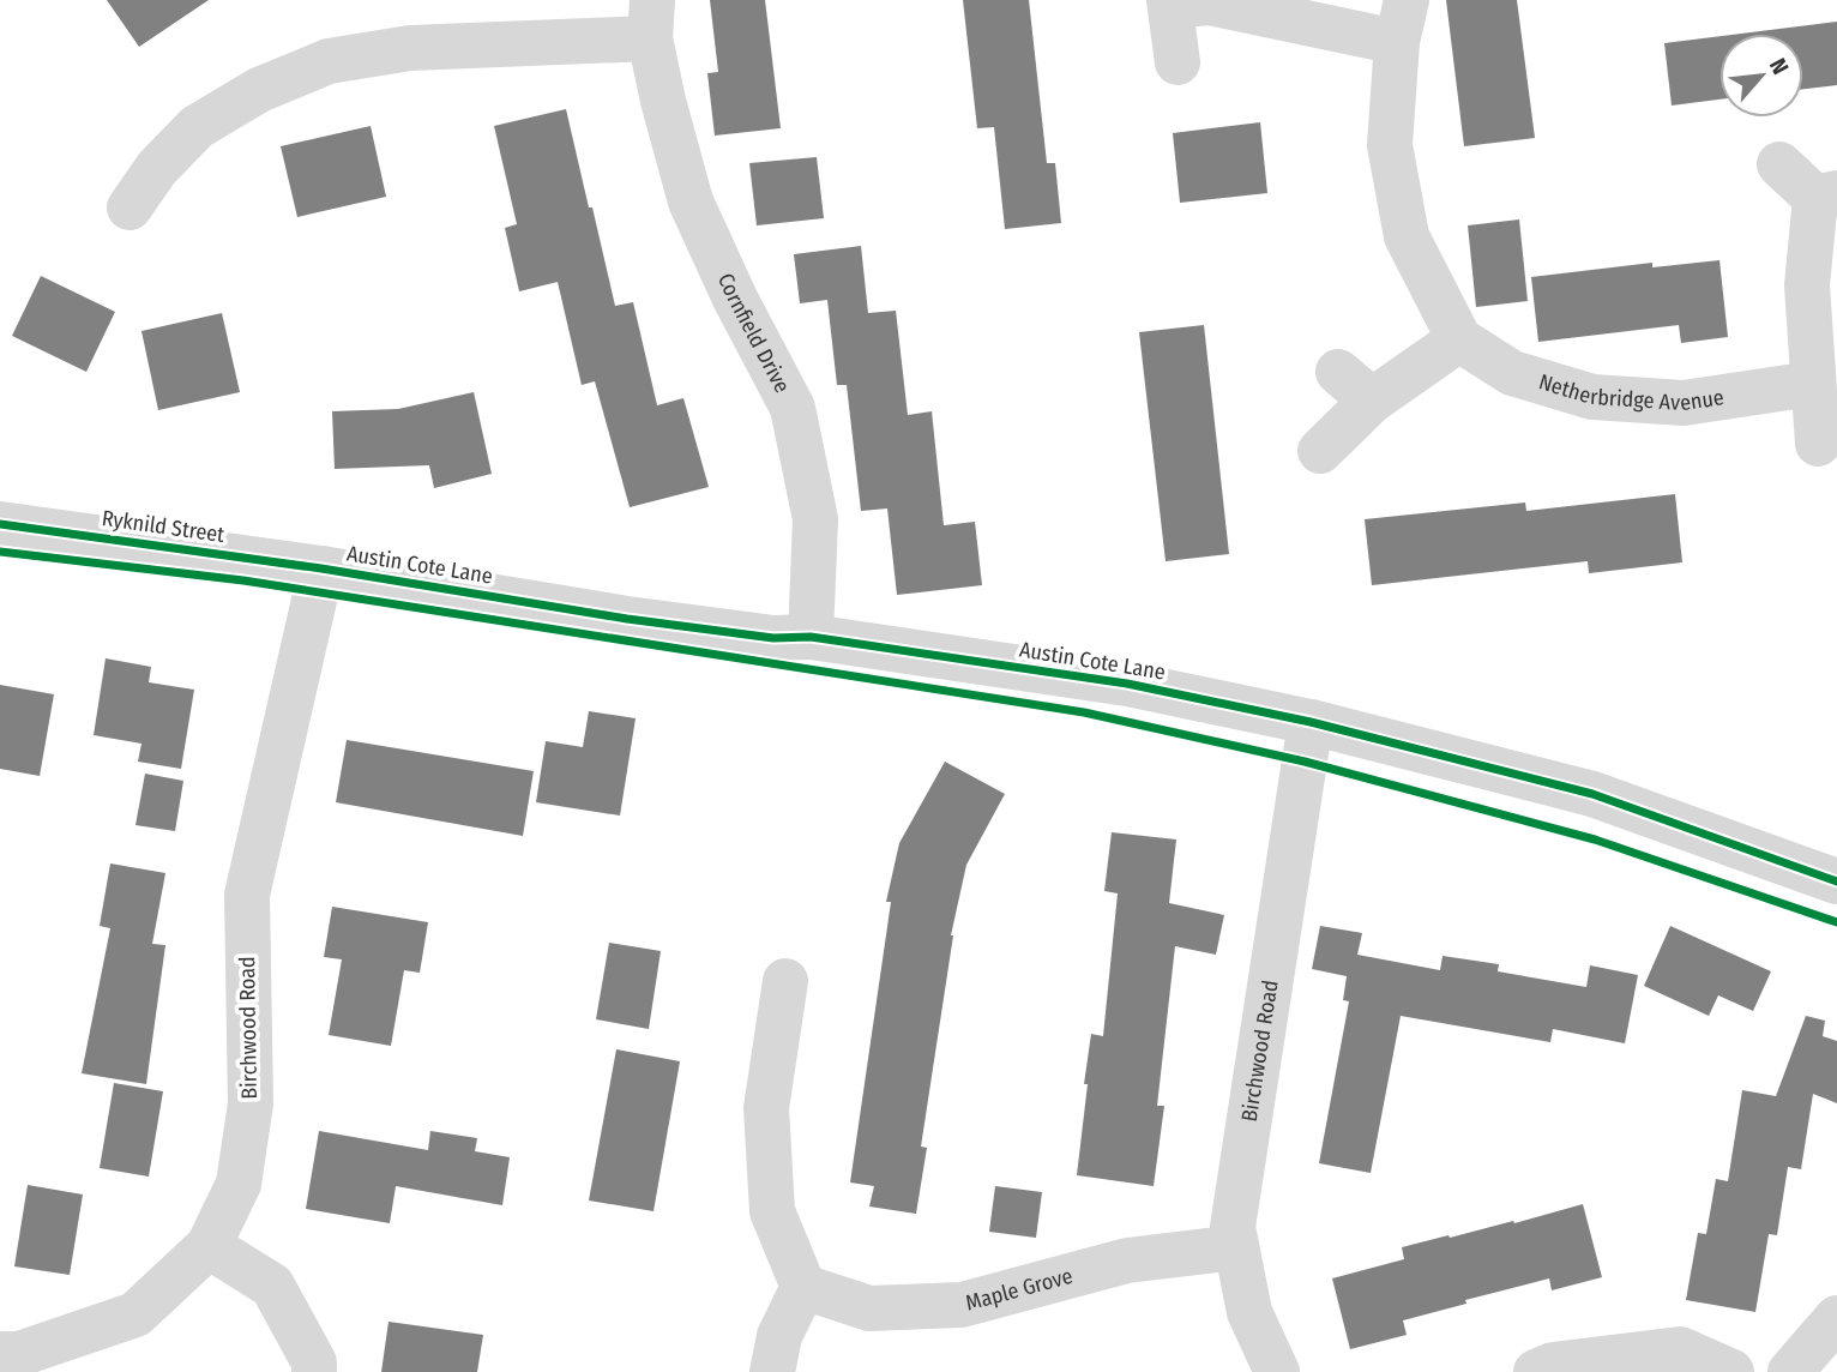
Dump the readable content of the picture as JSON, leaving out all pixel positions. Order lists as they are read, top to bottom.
{
  "streets": {
    "street": [
      "Cornfield Drive",
      "Netherbridge Avenue",
      "Ryknild Street",
      "Austin Cote Lane",
      "Birchwood Road",
      "Maple Grove"
    ]
  },
  "crossings": [
    ["Cornfield Drive", "Austin Cote Lane"],
    ["Ryknild Street", "Austin Cote Lane"],
    ["Ryknild Street", "Birchwood Road"],
    ["Austin Cote Lane", "Birchwood Road"],
    ["Birchwood Road", "Maple Grove"]
  ],
  "north": "top right"
}
